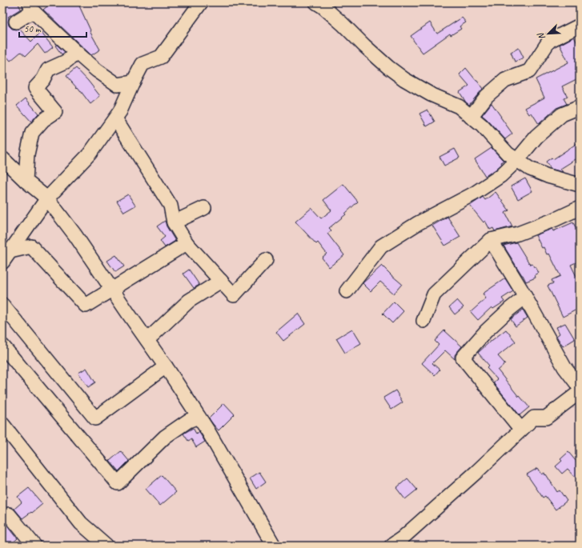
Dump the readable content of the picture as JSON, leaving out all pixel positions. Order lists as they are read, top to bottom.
{
  "scale_bar": "50 m",
  "north": "bottom left"
}
